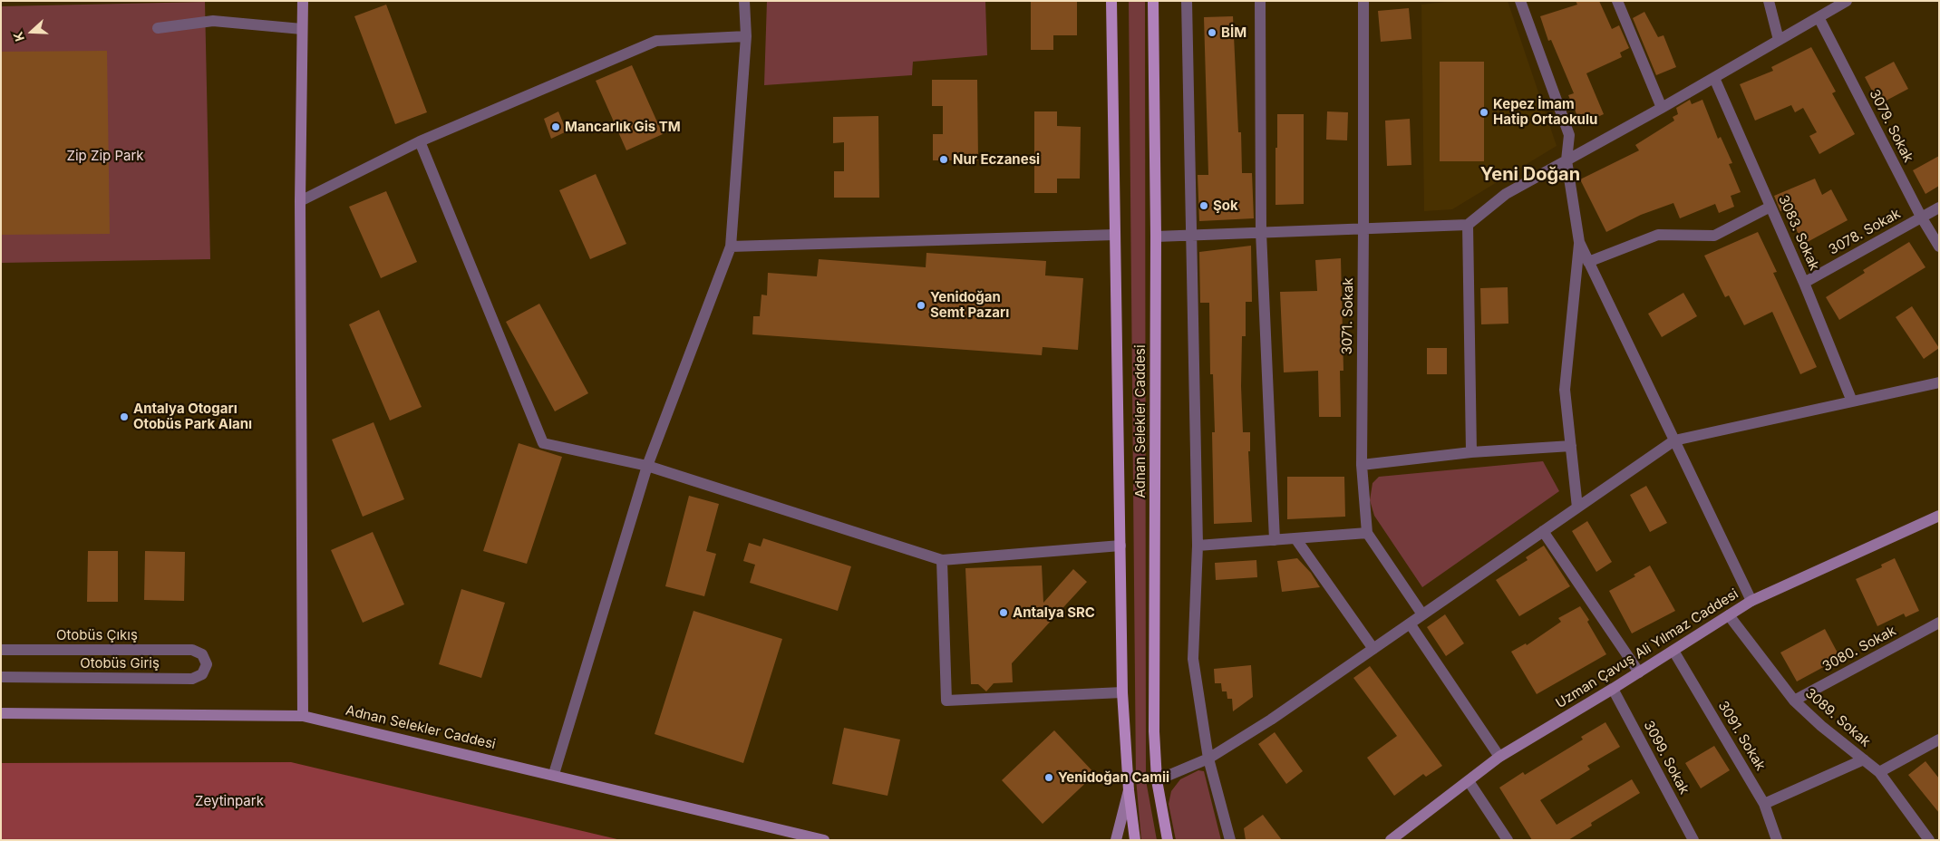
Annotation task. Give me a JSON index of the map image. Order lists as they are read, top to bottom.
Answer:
{
  "streets": {
    "main road": ["Adnan Selekler Caddesi"],
    "street": [
      "3079. Sokak",
      "3078. Sokak",
      "3083. Sokak",
      "3071. Sokak",
      "Otobüs Çıkış",
      "Uzman Çavuş Ali Yılmaz Caddesi",
      "3080. Sokak",
      "Otobüs Giriş",
      "3089. Sokak",
      "3091. Sokak",
      "3099. Sokak"
    ]
  },
  "crossings": [
    ["3079. Sokak", "3078. Sokak"],
    ["3078. Sokak", "3083. Sokak"],
    ["Otobüs Çıkış", "Otobüs Giriş"],
    ["Uzman Çavuş Ali Yılmaz Caddesi", "3089. Sokak"],
    ["Uzman Çavuş Ali Yılmaz Caddesi", "3091. Sokak"],
    ["Uzman Çavuş Ali Yılmaz Caddesi", "3099. Sokak"],
    ["3080. Sokak", "3089. Sokak"]
  ],
  "districts": ["Yeni Doğan"],
  "parks": ["Zip Zip Park", "Zeytinpark"],
  "places": [
    "BİM",
    "Kepez İmam Hatip Ortaokulu",
    "Mancarlık Gis TM",
    "Nur Eczanesi",
    "Şok",
    "Yenidoğan Semt Pazarı",
    "Antalya Otogarı Otobüs Park Alanı",
    "Antalya SRC",
    "Yenidoğan Camii"
  ],
  "north": "left"
}
